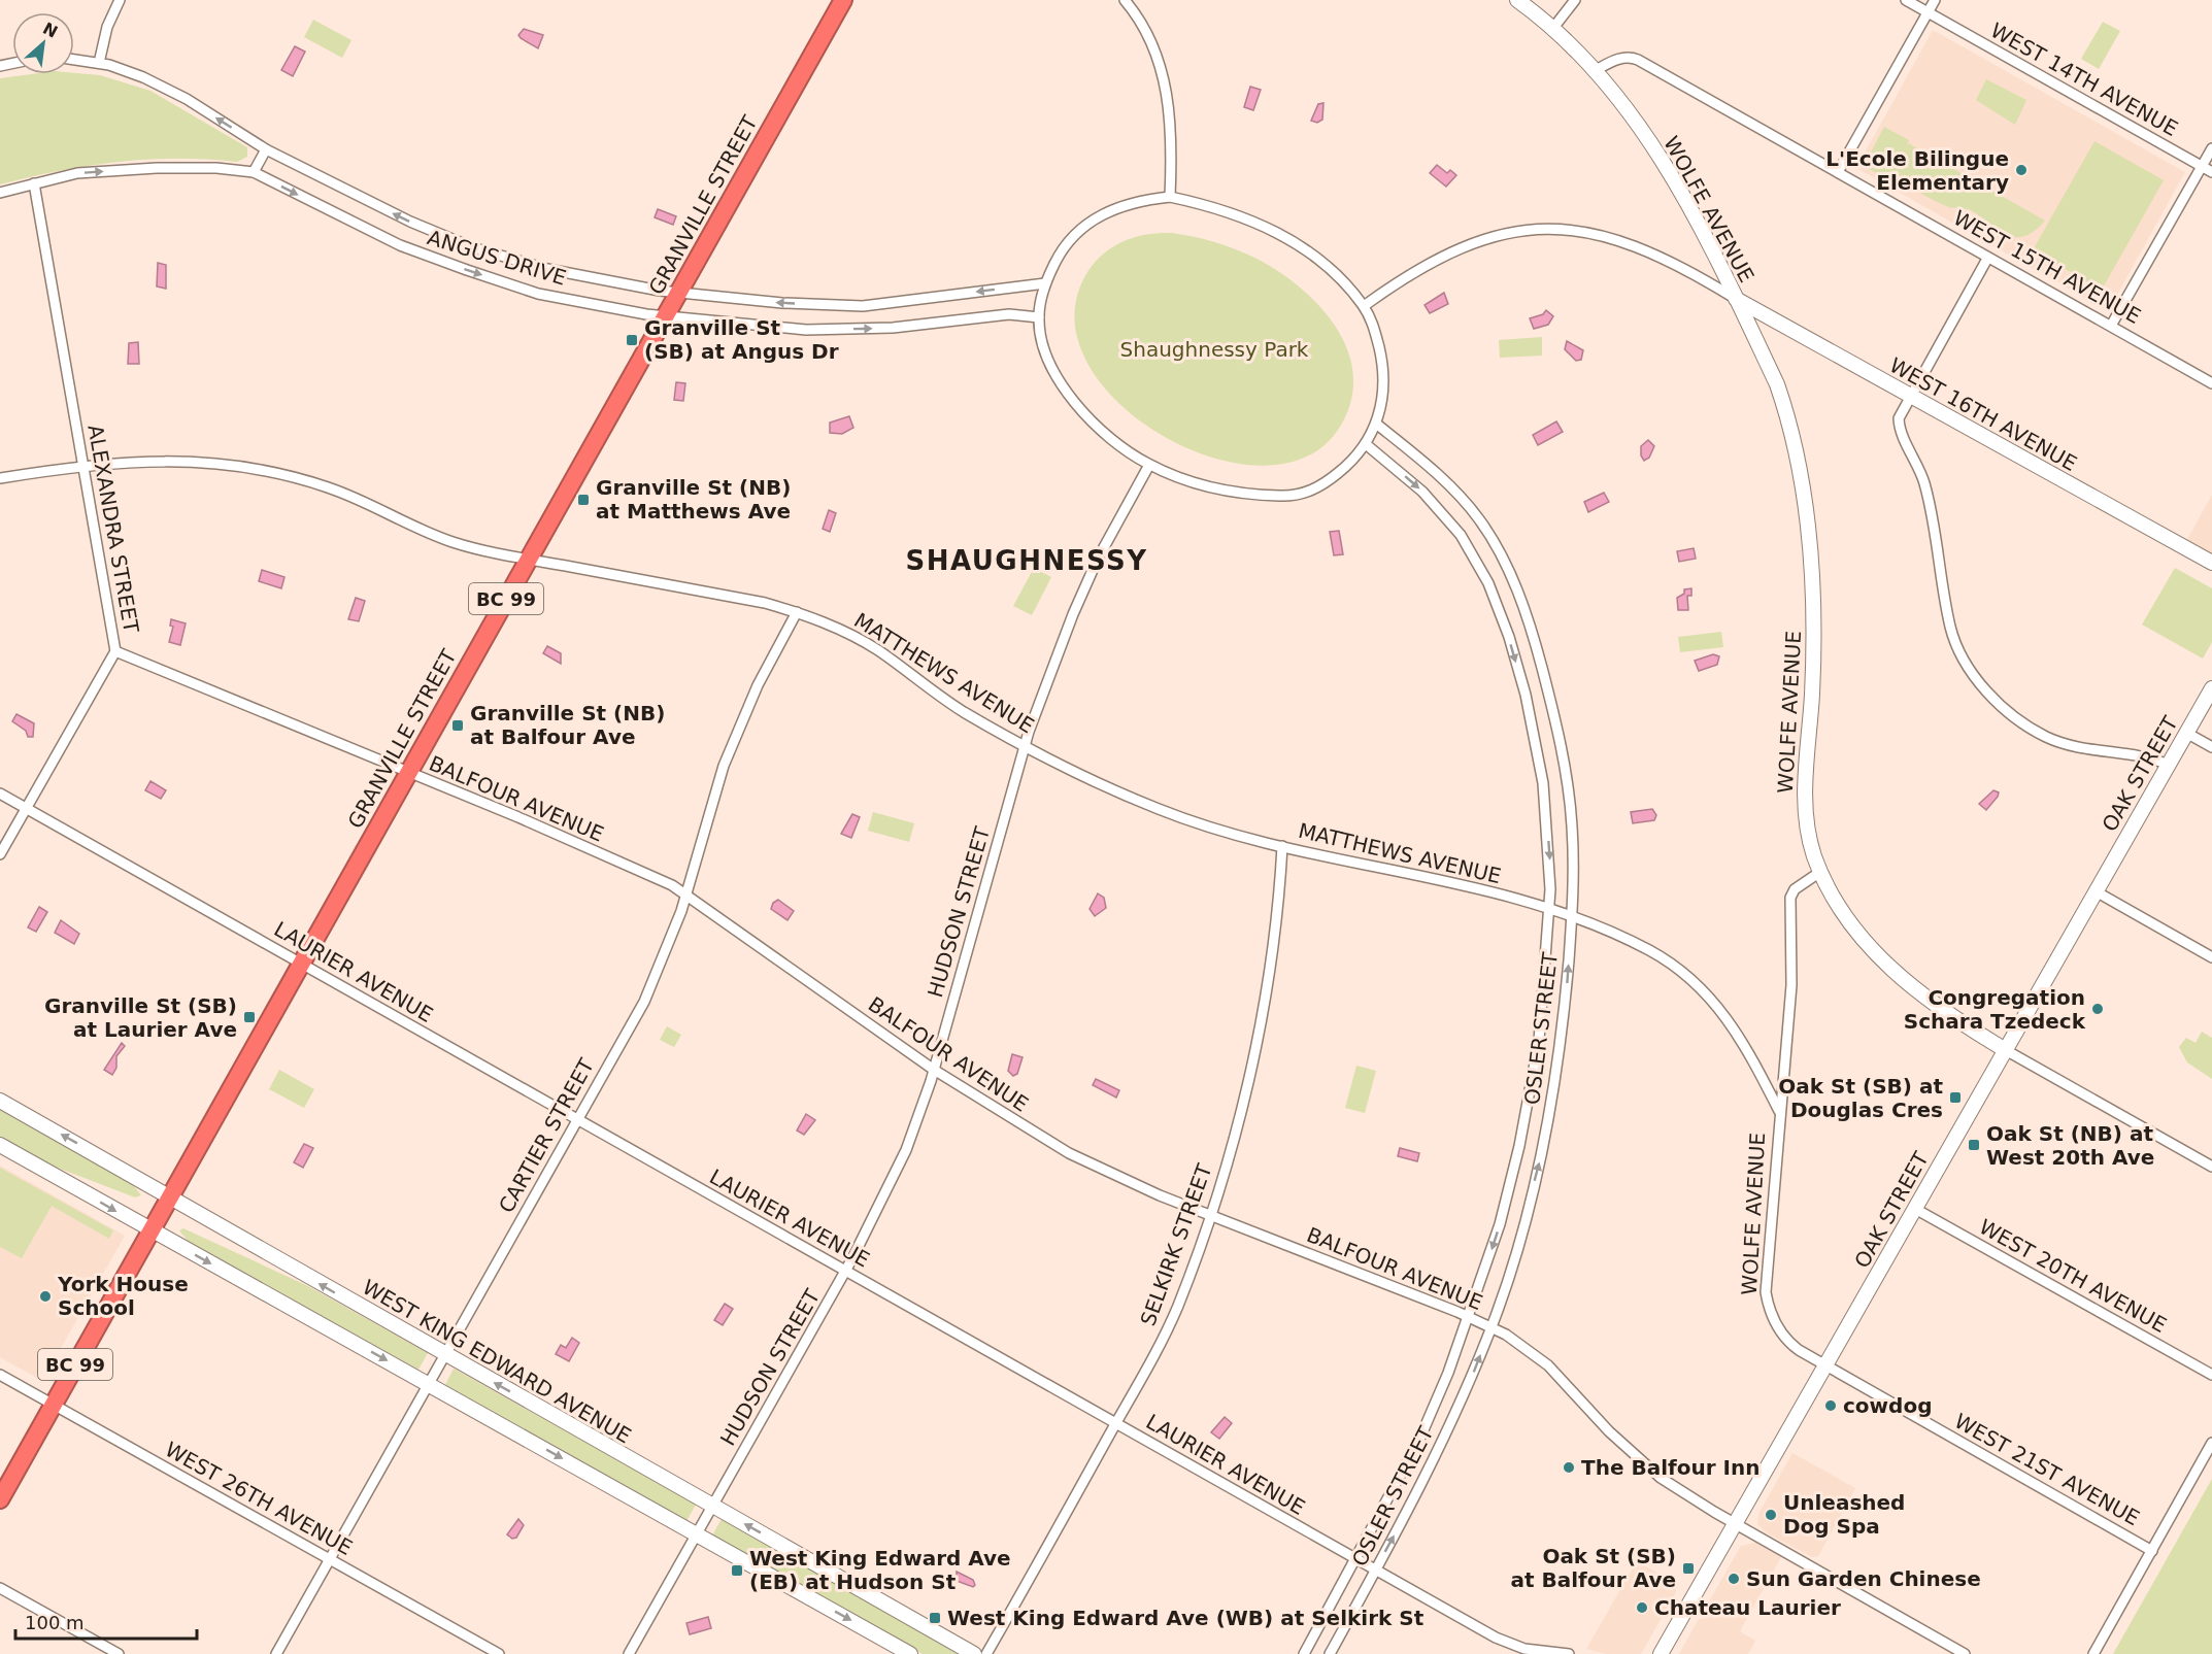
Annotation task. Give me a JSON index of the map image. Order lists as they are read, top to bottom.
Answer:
{
  "streets": {
    "highway": ["GRANVILLE STREET", "BC 99"],
    "main road": [
      "WOLFE AVENUE",
      "WEST 16TH AVENUE",
      "OAK STREET",
      "WEST KING EDWARD AVENUE"
    ],
    "street": [
      "WEST 14TH AVENUE",
      "ANGUS DRIVE",
      "WEST 15TH AVENUE",
      "ALEXANDRA STREET",
      "MATTHEWS AVENUE",
      "BALFOUR AVENUE",
      "HUDSON STREET",
      "LAURIER AVENUE",
      "OSLER STREET",
      "CARTIER STREET",
      "SELKIRK STREET",
      "WEST 20TH AVENUE",
      "WEST 21ST AVENUE",
      "WEST 26TH AVENUE"
    ]
  },
  "crossings": [
    ["GRANVILLE STREET", "ANGUS DRIVE"],
    ["GRANVILLE STREET", "MATTHEWS AVENUE"],
    ["GRANVILLE STREET", "BALFOUR AVENUE"],
    ["GRANVILLE STREET", "LAURIER AVENUE"],
    ["GRANVILLE STREET", "WEST KING EDWARD AVENUE"],
    ["GRANVILLE STREET", "WEST 26TH AVENUE"],
    ["WOLFE AVENUE", "WEST 15TH AVENUE"],
    ["WOLFE AVENUE", "WEST 16TH AVENUE"],
    ["WOLFE AVENUE", "MATTHEWS AVENUE"],
    ["WOLFE AVENUE", "OAK STREET"],
    ["WOLFE AVENUE", "WEST 21ST AVENUE"],
    ["ANGUS DRIVE", "ALEXANDRA STREET"],
    ["ALEXANDRA STREET", "MATTHEWS AVENUE"],
    ["ALEXANDRA STREET", "BALFOUR AVENUE"],
    ["ALEXANDRA STREET", "LAURIER AVENUE"],
    ["MATTHEWS AVENUE", "HUDSON STREET"],
    ["MATTHEWS AVENUE", "OSLER STREET"],
    ["MATTHEWS AVENUE", "CARTIER STREET"],
    ["MATTHEWS AVENUE", "SELKIRK STREET"],
    ["OAK STREET", "BALFOUR AVENUE"],
    ["OAK STREET", "WEST 20TH AVENUE"],
    ["OAK STREET", "WEST 21ST AVENUE"],
    ["BALFOUR AVENUE", "HUDSON STREET"],
    ["BALFOUR AVENUE", "OSLER STREET"],
    ["BALFOUR AVENUE", "CARTIER STREET"],
    ["BALFOUR AVENUE", "SELKIRK STREET"],
    ["HUDSON STREET", "LAURIER AVENUE"],
    ["HUDSON STREET", "WEST KING EDWARD AVENUE"],
    ["LAURIER AVENUE", "OSLER STREET"],
    ["LAURIER AVENUE", "CARTIER STREET"],
    ["LAURIER AVENUE", "SELKIRK STREET"],
    ["CARTIER STREET", "WEST KING EDWARD AVENUE"],
    ["CARTIER STREET", "WEST 26TH AVENUE"]
  ],
  "districts": ["SHAUGHNESSY"],
  "parks": ["Shaughnessy Park"],
  "places": {
    "other": [
      "L'Ecole Bilingue Elementary",
      "Congregation Schara Tzedeck",
      "York House School",
      "cowdog",
      "The Balfour Inn",
      "Unleashed Dog Spa",
      "Sun Garden Chinese",
      "Chateau Laurier"
    ],
    "transit": [
      "Granville St (SB) at Angus Dr",
      "Granville St (NB) at Matthews Ave",
      "Granville St (NB) at Balfour Ave",
      "Granville St (SB) at Laurier Ave",
      "Oak St (SB) at Douglas Cres",
      "Oak St (NB) at West 20th Ave",
      "Oak St (SB) at Balfour Ave",
      "West King Edward Ave (EB) at Hudson St",
      "West King Edward Ave (WB) at Selkirk St"
    ]
  },
  "scale_bar": "100 m",
  "north": "top right"
}
